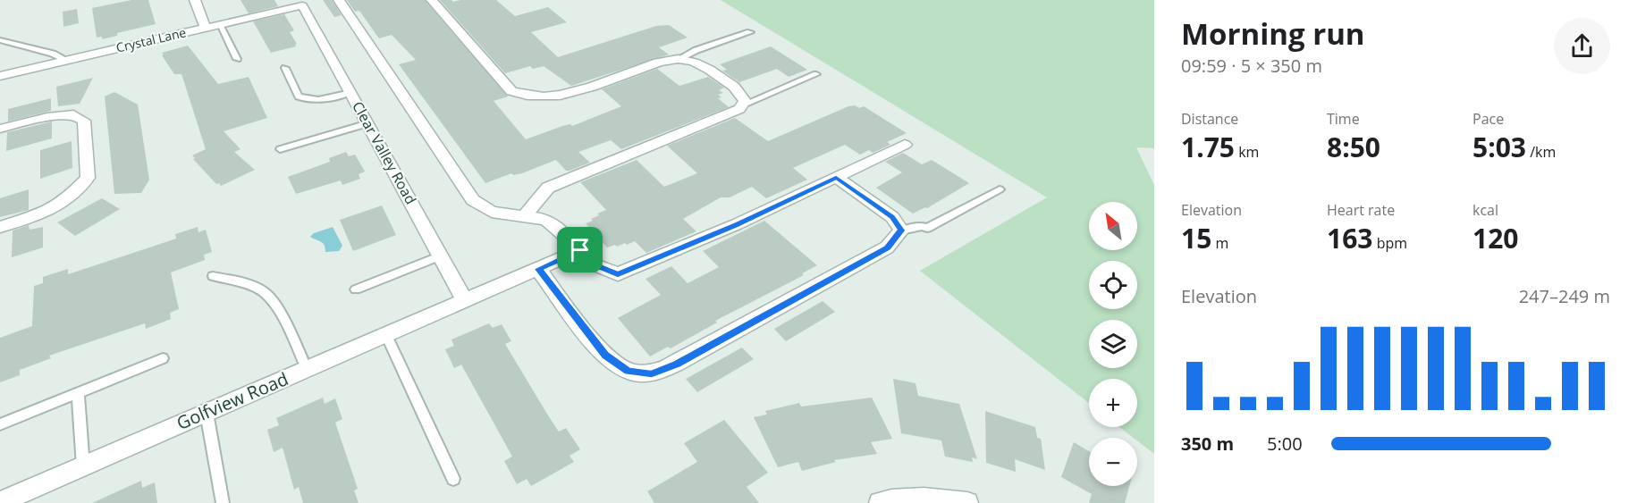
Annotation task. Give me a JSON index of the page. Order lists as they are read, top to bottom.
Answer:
{
  "streets": {
    "street": ["Crystal Lane", "Clear Valley Road", "Golfview Road"]
  },
  "crossings": [
    ["Crystal Lane", "Clear Valley Road"],
    ["Clear Valley Road", "Golfview Road"]
  ],
  "north": "top left",
  "page": {
    "heading": ["Morning run", "09:59 · 5 × 350 m"],
    "stats": [
      ["Distance", "1.75 km"],
      ["Time", "8:50"],
      ["Pace", "5:03 /km"],
      ["Elevation", "15 m"],
      ["Heart rate", "163 bpm"],
      ["kcal", "120"]
    ],
    "map_buttons": ["+", "−"],
    "chart": ["Elevation", "247–249 m"],
    "list": [
      {
        "name": "350 m",
        "note": "5:00"
      }
    ]
  }
}
